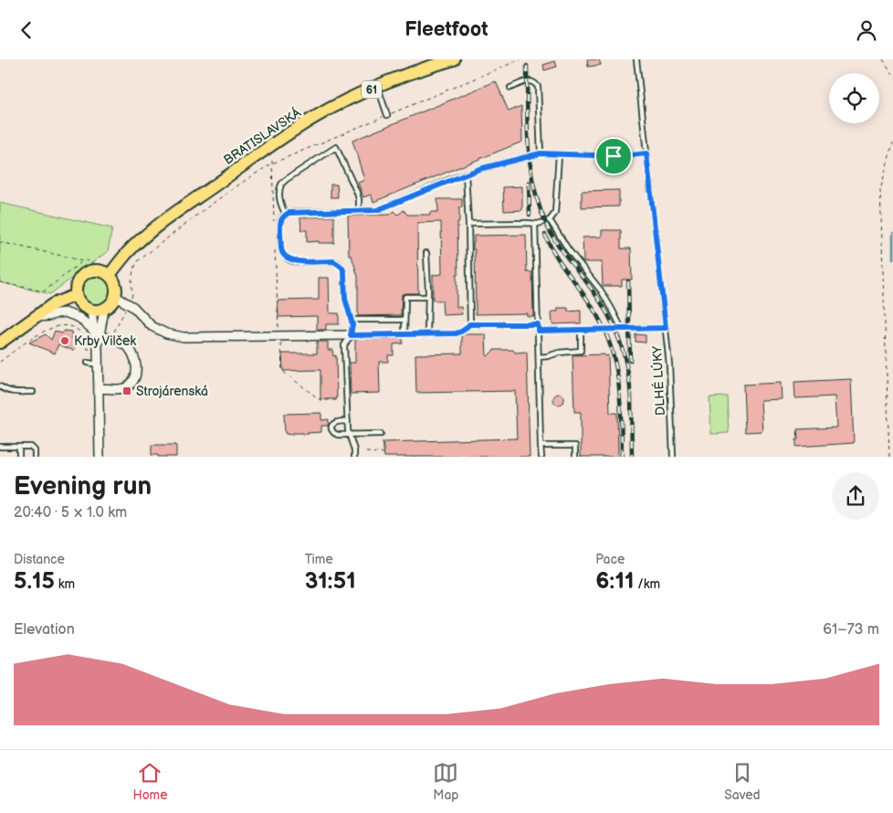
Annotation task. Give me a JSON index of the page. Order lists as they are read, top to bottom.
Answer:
{
  "streets": {
    "main road": ["61", "BRATISLAVSKÁ"],
    "lane": ["DLHÉ LÚKY"]
  },
  "places": {
    "other": ["Krby Vilček"],
    "transit": ["Strojárenská"]
  },
  "page": {
    "header": "Fleetfoot",
    "heading": ["Evening run", "20:40 · 5 × 1.0 km"],
    "stats": [
      ["Distance", "5.15 km"],
      ["Time", "31:51"],
      ["Pace", "6:11 /km"]
    ],
    "chart": ["Elevation", "61–73 m"],
    "tabs": ["Home", "Map", "Saved"]
  }
}
